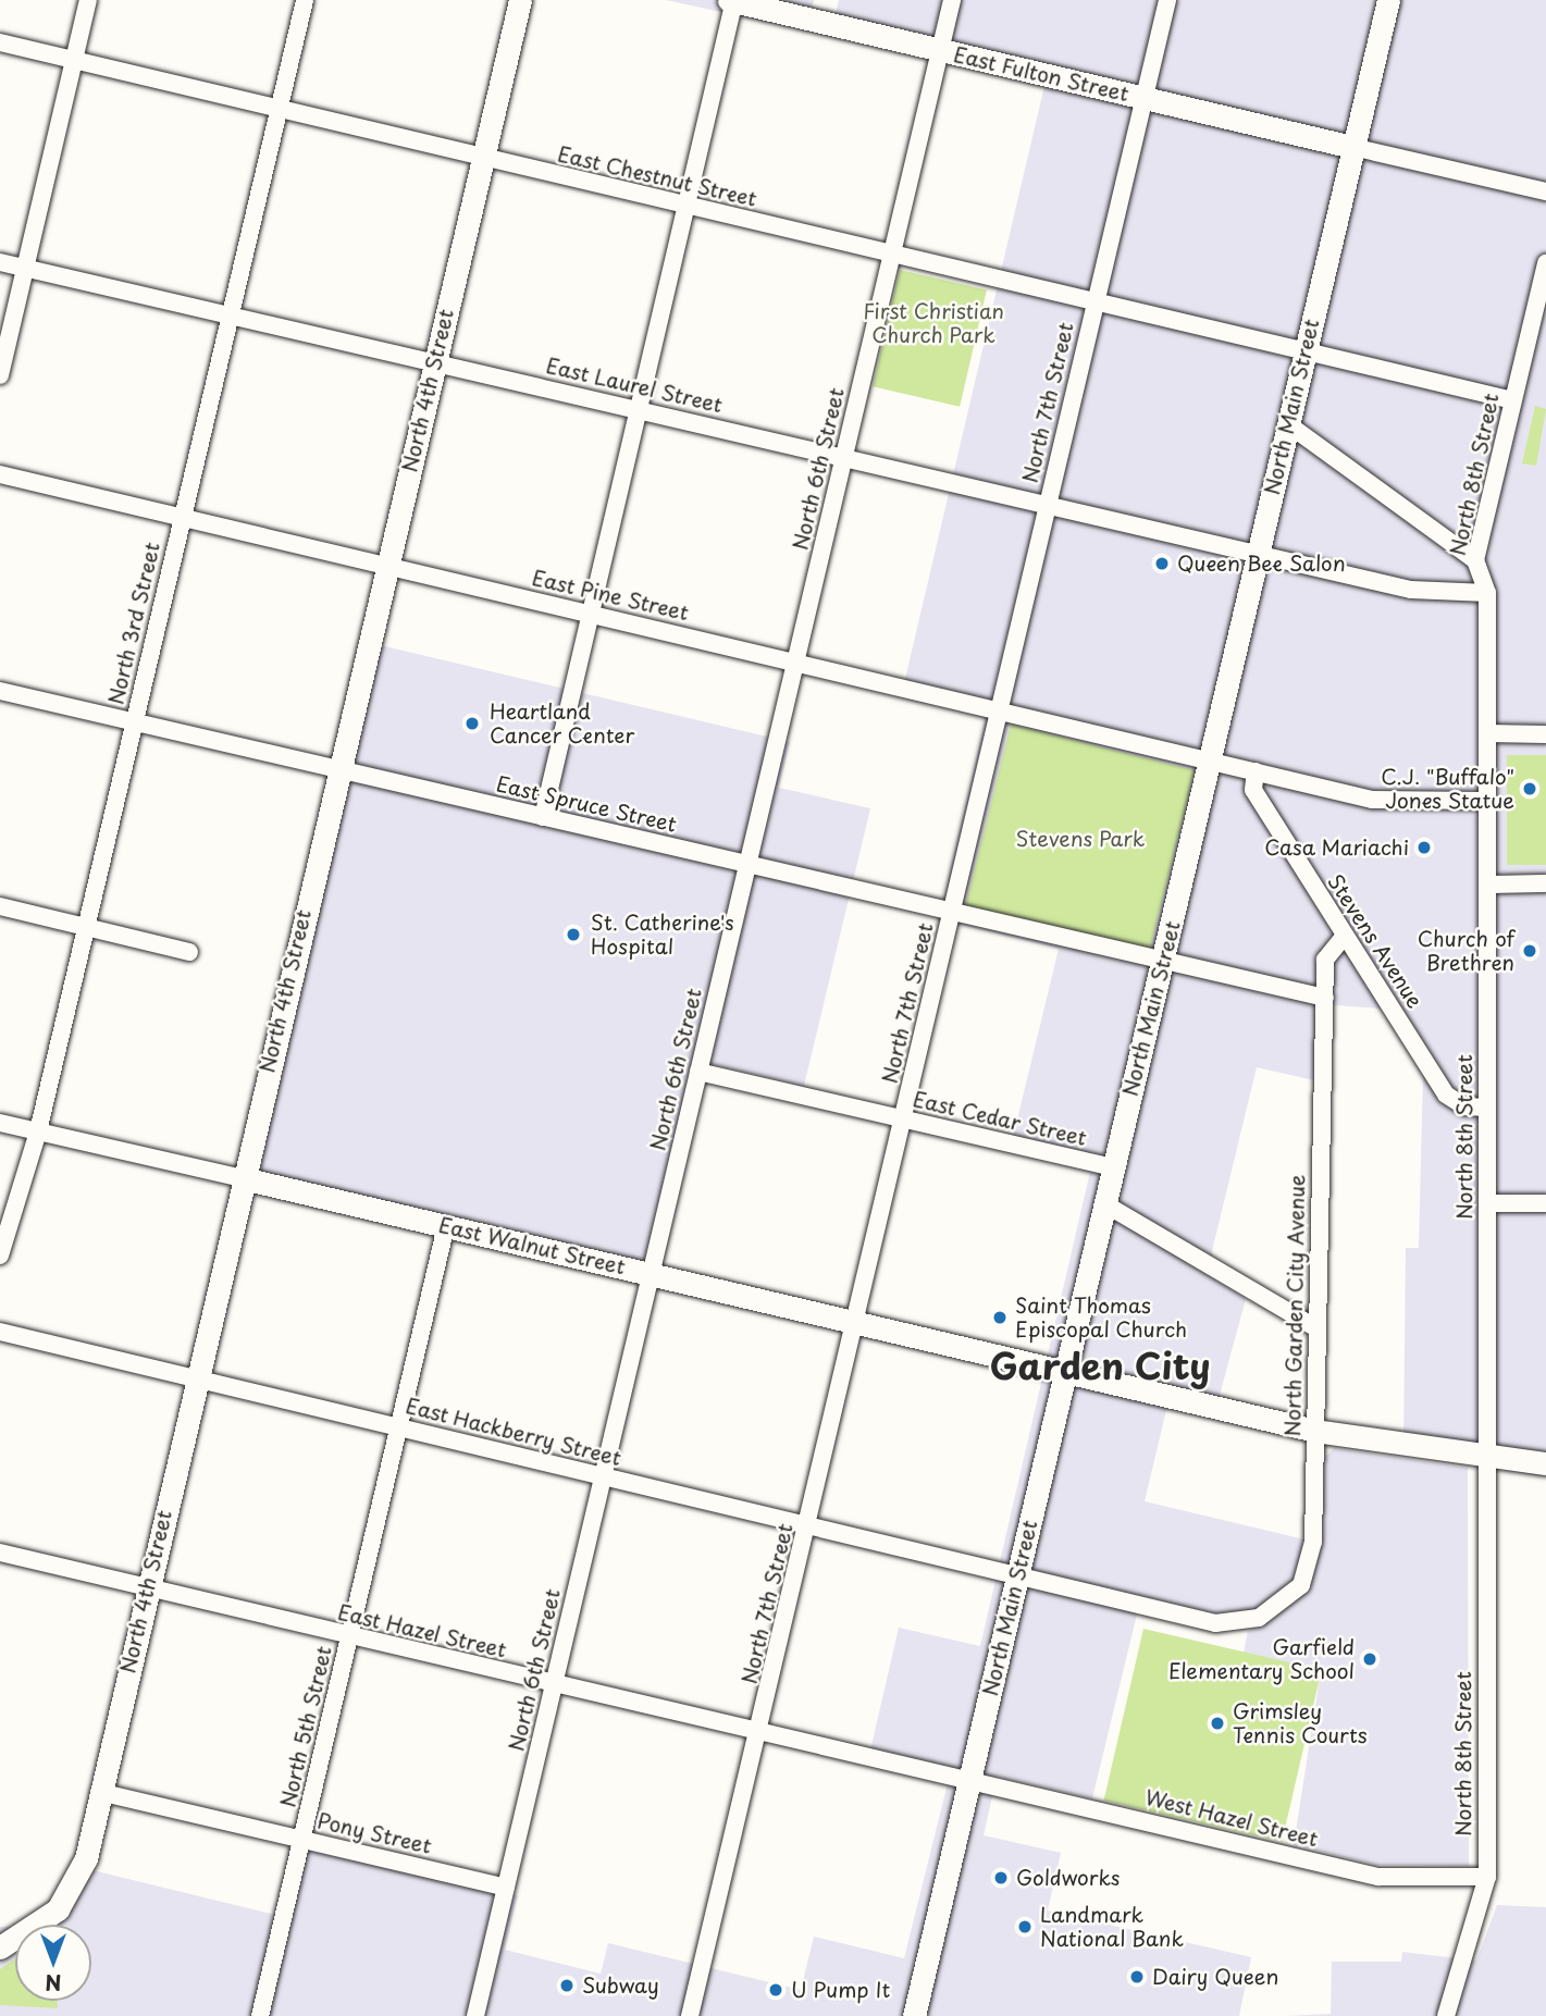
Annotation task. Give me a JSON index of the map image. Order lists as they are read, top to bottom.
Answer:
{
  "streets": {
    "main road": [
      "East Fulton Street",
      "North 4th Street",
      "North Main Street",
      "East Walnut Street"
    ],
    "street": [
      "East Chestnut Street",
      "East Laurel Street",
      "North 7th Street",
      "North 6th Street",
      "North 8th Street",
      "East Pine Street",
      "North 3rd Street",
      "East Spruce Street",
      "Stevens Avenue",
      "East Cedar Street",
      "North Garden City Avenue",
      "East Hackberry Street",
      "East Hazel Street",
      "North 5th Street",
      "West Hazel Street",
      "Pony Street"
    ]
  },
  "crossings": [
    ["East Fulton Street", "North 7th Street"],
    ["East Fulton Street", "North Main Street"],
    ["East Fulton Street", "North 6th Street"],
    ["East Chestnut Street", "North 4th Street"],
    ["East Chestnut Street", "North 7th Street"],
    ["East Chestnut Street", "North Main Street"],
    ["East Chestnut Street", "North 6th Street"],
    ["East Chestnut Street", "North 8th Street"],
    ["East Chestnut Street", "North 3rd Street"],
    ["East Laurel Street", "North 4th Street"],
    ["East Laurel Street", "North 7th Street"],
    ["East Laurel Street", "North Main Street"],
    ["East Laurel Street", "North 6th Street"],
    ["East Laurel Street", "North 8th Street"],
    ["East Laurel Street", "North 3rd Street"],
    ["North 4th Street", "East Pine Street"],
    ["North 4th Street", "East Spruce Street"],
    ["North 4th Street", "East Walnut Street"],
    ["North 4th Street", "East Hackberry Street"],
    ["North 4th Street", "East Hazel Street"],
    ["North 4th Street", "Pony Street"],
    ["North 7th Street", "East Pine Street"],
    ["North 7th Street", "East Spruce Street"],
    ["North 7th Street", "East Cedar Street"],
    ["North 7th Street", "East Walnut Street"],
    ["North 7th Street", "East Hackberry Street"],
    ["North 7th Street", "East Hazel Street"],
    ["North Main Street", "East Pine Street"],
    ["North Main Street", "East Spruce Street"],
    ["North Main Street", "East Cedar Street"],
    ["North Main Street", "East Walnut Street"],
    ["North Main Street", "East Hackberry Street"],
    ["North Main Street", "East Hazel Street"],
    ["North Main Street", "West Hazel Street"],
    ["North 6th Street", "East Pine Street"],
    ["North 6th Street", "East Spruce Street"],
    ["North 6th Street", "East Cedar Street"],
    ["North 6th Street", "East Walnut Street"],
    ["North 6th Street", "East Hackberry Street"],
    ["North 6th Street", "East Hazel Street"],
    ["North 6th Street", "Pony Street"],
    ["North 8th Street", "East Pine Street"],
    ["North 8th Street", "Stevens Avenue"],
    ["North 8th Street", "East Walnut Street"],
    ["North 8th Street", "West Hazel Street"],
    ["East Pine Street", "North 3rd Street"],
    ["East Pine Street", "Stevens Avenue"],
    ["North 3rd Street", "East Spruce Street"],
    ["North 3rd Street", "East Walnut Street"],
    ["East Spruce Street", "North Garden City Avenue"],
    ["Stevens Avenue", "North Garden City Avenue"],
    ["East Walnut Street", "North Garden City Avenue"],
    ["East Walnut Street", "North 5th Street"],
    ["North Garden City Avenue", "East Hackberry Street"],
    ["East Hackberry Street", "North 5th Street"],
    ["East Hazel Street", "North 5th Street"],
    ["East Hazel Street", "West Hazel Street"],
    ["North 5th Street", "Pony Street"]
  ],
  "districts": ["Garden City"],
  "parks": ["First Christian Church Park", "Stevens Park"],
  "places": [
    "Queen Bee Salon",
    "Heartland Cancer Center",
    "C.J. \"Buffalo\" Jones Statue",
    "Casa Mariachi",
    "St. Catherine's Hospital",
    "Church of Brethren",
    "Saint Thomas Episcopal Church",
    "Garfield Elementary School",
    "Grimsley Tennis Courts",
    "Goldworks",
    "Landmark National Bank",
    "Dairy Queen",
    "Subway",
    "U Pump It"
  ],
  "north": "bottom"
}
